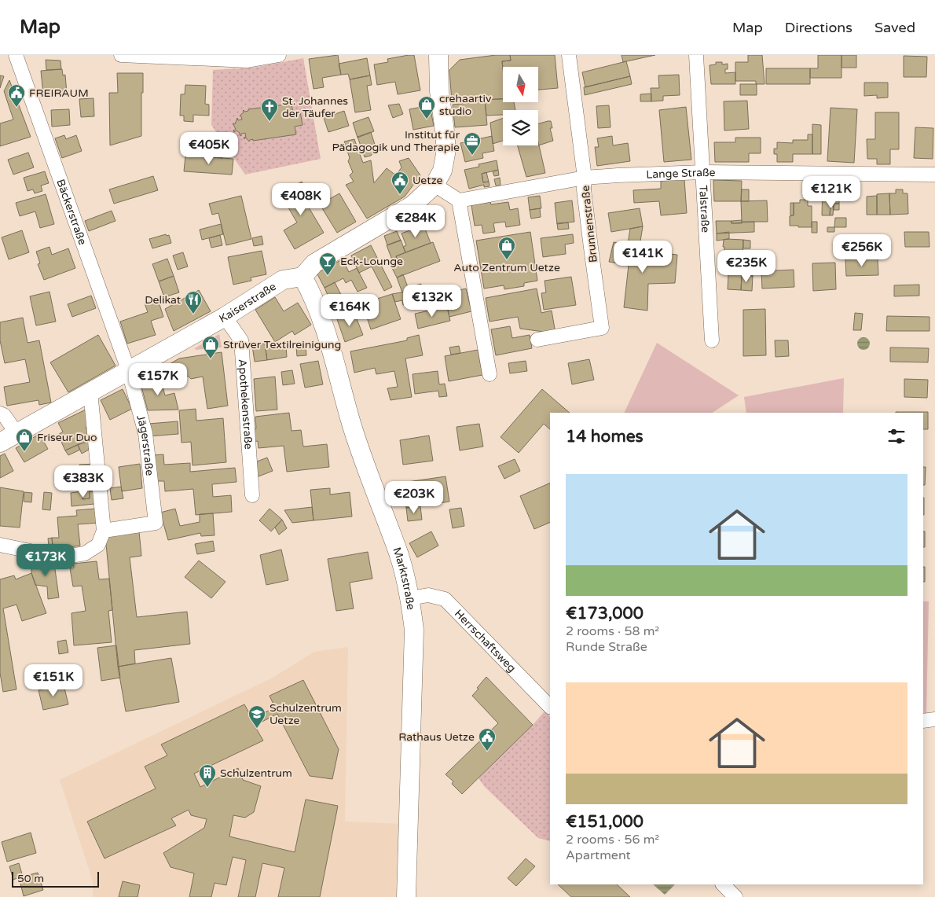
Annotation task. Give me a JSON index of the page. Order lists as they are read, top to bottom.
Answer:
{
  "streets": {
    "street": [
      "Lange Straße",
      "Talstraße",
      "Bäckerstraße",
      "Brunnenstraße",
      "Kaiserstraße",
      "Apothekenstraße",
      "Jägerstraße",
      "Marktstraße",
      "Herrschaftsweg"
    ]
  },
  "crossings": [
    ["Lange Straße", "Talstraße"],
    ["Lange Straße", "Brunnenstraße"],
    ["Bäckerstraße", "Kaiserstraße"],
    ["Bäckerstraße", "Jägerstraße"],
    ["Kaiserstraße", "Apothekenstraße"],
    ["Kaiserstraße", "Jägerstraße"],
    ["Kaiserstraße", "Marktstraße"],
    ["Marktstraße", "Herrschaftsweg"]
  ],
  "places": {
    "public building": ["FREIRAUM", "Uetze", "Rathaus Uetze"],
    "shop": [
      "crehaartiv studio",
      "Auto Zentrum Uetze",
      "Strüver Textilreinigung",
      "Friseur Duo"
    ],
    "church": ["St. Johannes der Täufer"],
    "office": ["Institut für Pädagogik und Therapie"],
    "bar": ["Eck-Lounge"],
    "restaurant": ["Delikat"],
    "school or university": ["Schulzentrum Uetze"],
    "building": ["Schulzentrum"]
  },
  "scale_bar": "50 m",
  "north": "bottom",
  "page": {
    "header": "Map",
    "nav": ["Map", "Directions", "Saved"],
    "price": [
      "€405K",
      "€121K",
      "€408K",
      "€284K",
      "€256K",
      "€141K",
      "€235K",
      "€132K",
      "€164K",
      "€157K",
      "€383K",
      "€203K",
      "€173K",
      "€151K"
    ],
    "heading": "14 homes",
    "list": [
      {
        "name": "€173,000",
        "note": "2 rooms · 58 m² · Runde Straße"
      },
      {
        "name": "€151,000",
        "note": "2 rooms · 56 m² · Apartment"
      }
    ],
    "scale": "50 m"
  }
}
